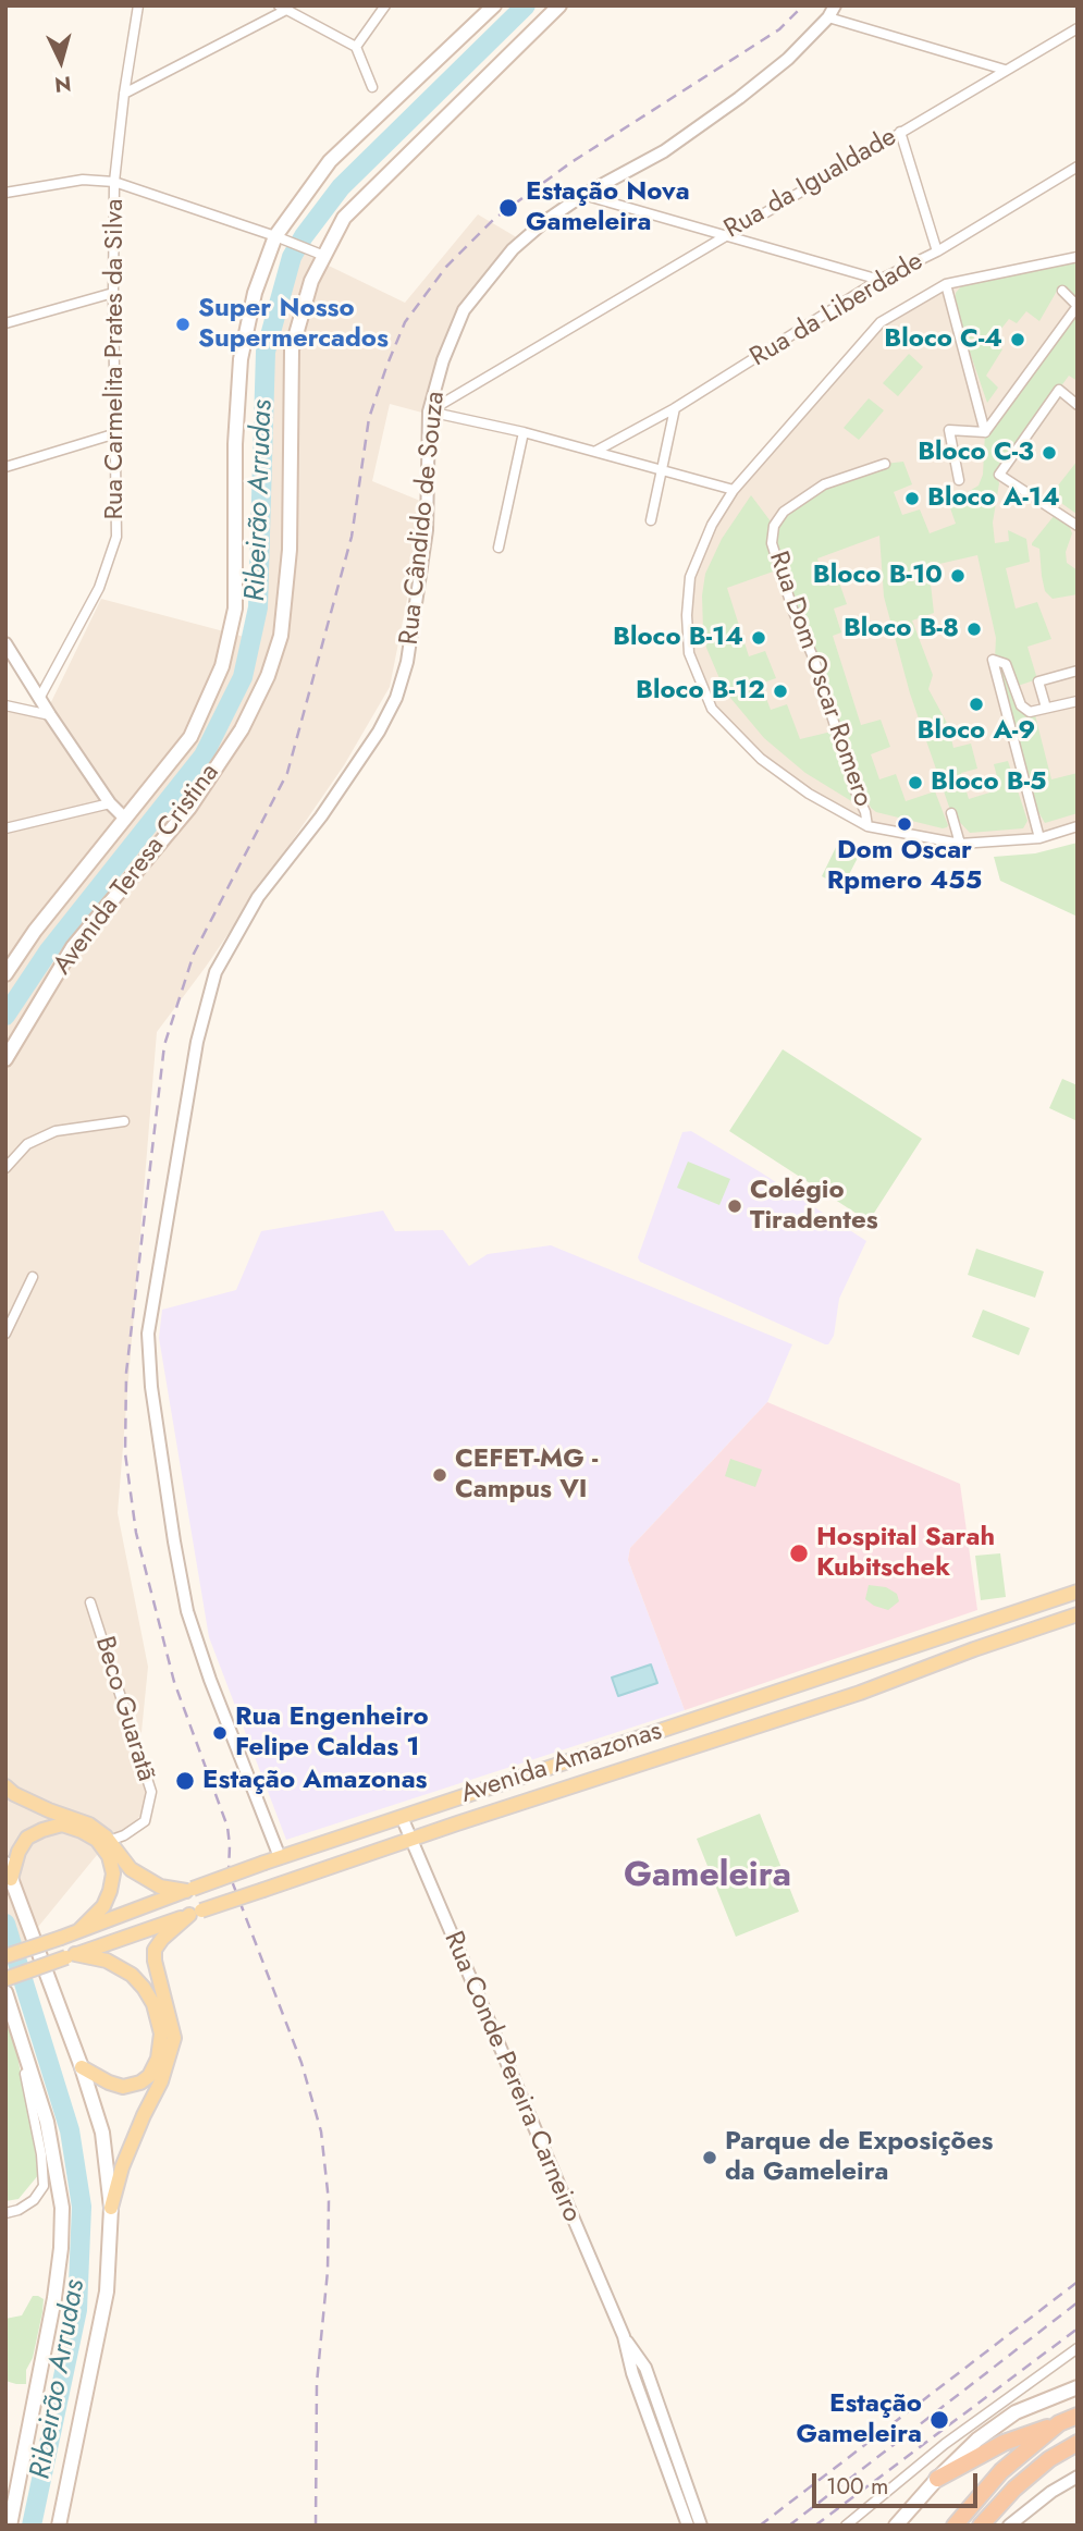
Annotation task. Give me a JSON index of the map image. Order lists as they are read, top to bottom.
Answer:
{
  "streets": {
    "main road": ["Avenida Teresa Cristina", "Avenida Amazonas"],
    "street": [
      "Rua da Igualdade",
      "Rua da Liberdade",
      "Rua Carmelita Prates da Silva",
      "Rua Cândido de Souza",
      "Rua Dom Oscar Romero",
      "Beco Guaratã",
      "Rua Conde Pereira Carneiro"
    ]
  },
  "crossings": [
    ["Rua da Igualdade", "Rua Cândido de Souza"],
    ["Rua Cândido de Souza", "Avenida Amazonas"],
    ["Avenida Amazonas", "Rua Conde Pereira Carneiro"]
  ],
  "districts": ["Gameleira"],
  "water": ["Ribeirão Arrudas"],
  "places": [
    "Estação Nova Gameleira",
    "Super Nosso Supermercados",
    "Bloco C-4",
    "Bloco C-3",
    "Bloco A-14",
    "Bloco B-10",
    "Bloco B-8",
    "Bloco B-14",
    "Bloco B-12",
    "Bloco A-9",
    "Bloco B-5",
    "Dom Oscar Rpmero 455",
    "Colégio Tiradentes",
    "CEFET-MG - Campus VI",
    "Hospital Sarah Kubitschek",
    "Rua Engenheiro Felipe Caldas 1",
    "Estação Amazonas",
    "Parque de Exposições da Gameleira",
    "Estação Gameleira"
  ],
  "scale_bar": "100 m",
  "north": "bottom"
}
